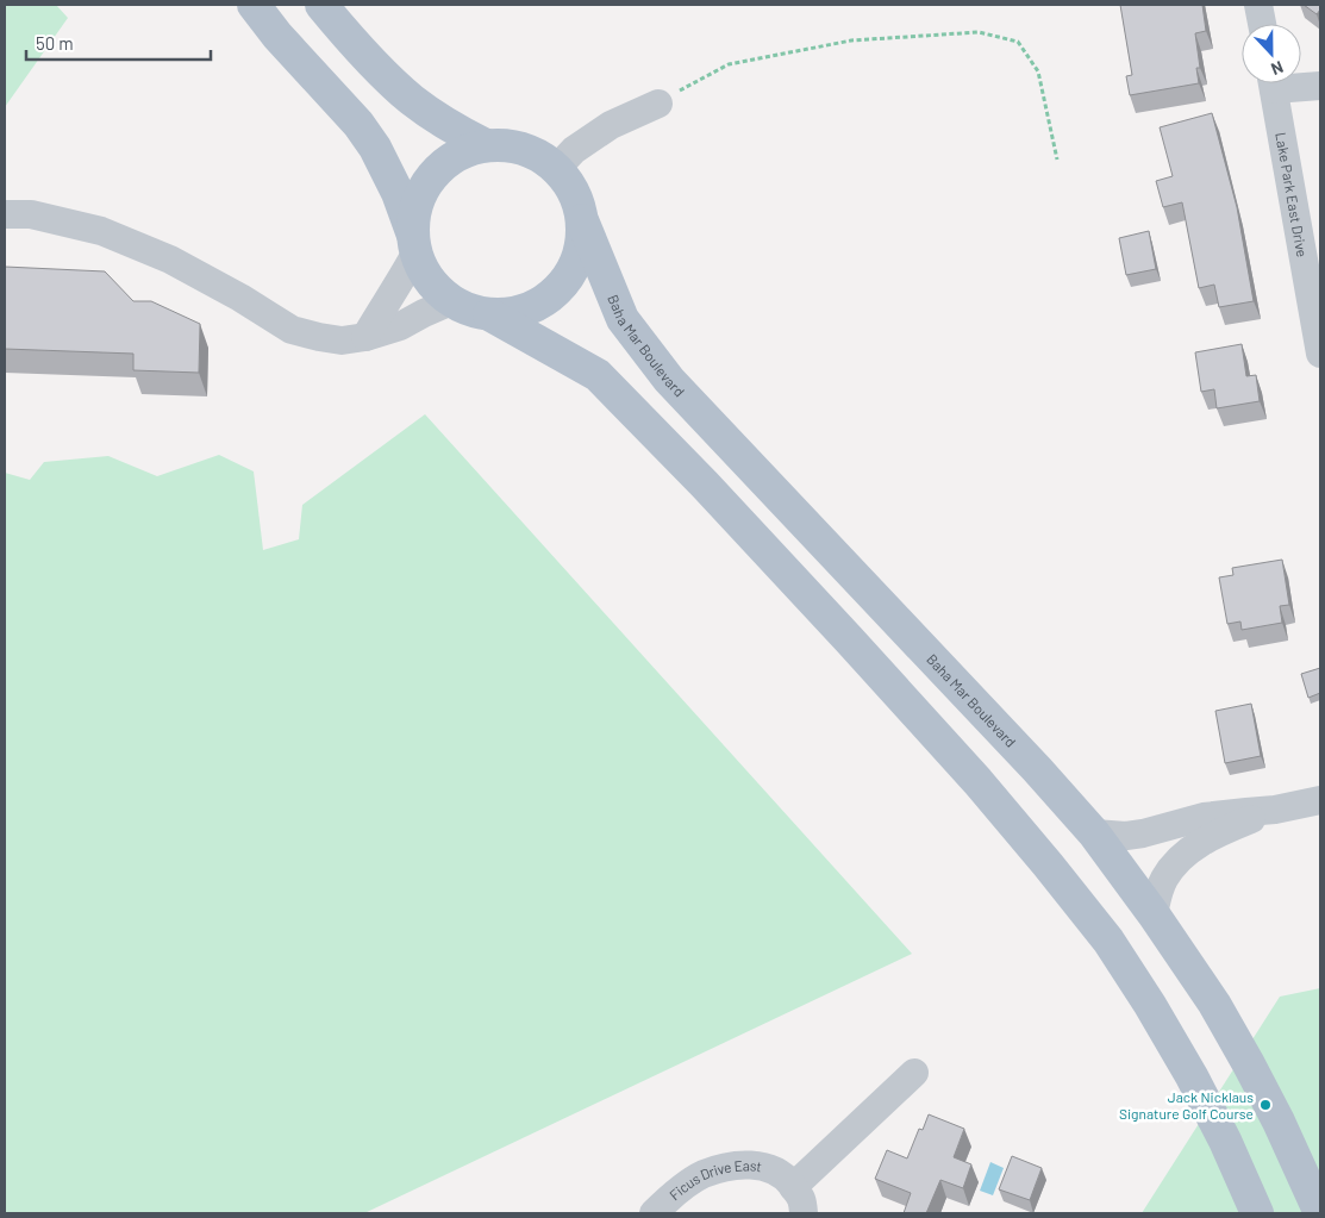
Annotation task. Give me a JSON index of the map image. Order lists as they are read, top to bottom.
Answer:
{
  "streets": {
    "main road": ["Baha Mar Boulevard"],
    "street": ["Lake Park East Drive", "Ficus Drive East"]
  },
  "places": ["Jack Nicklaus Signature Golf Course"],
  "scale_bar": "50 m",
  "north": "bottom"
}
